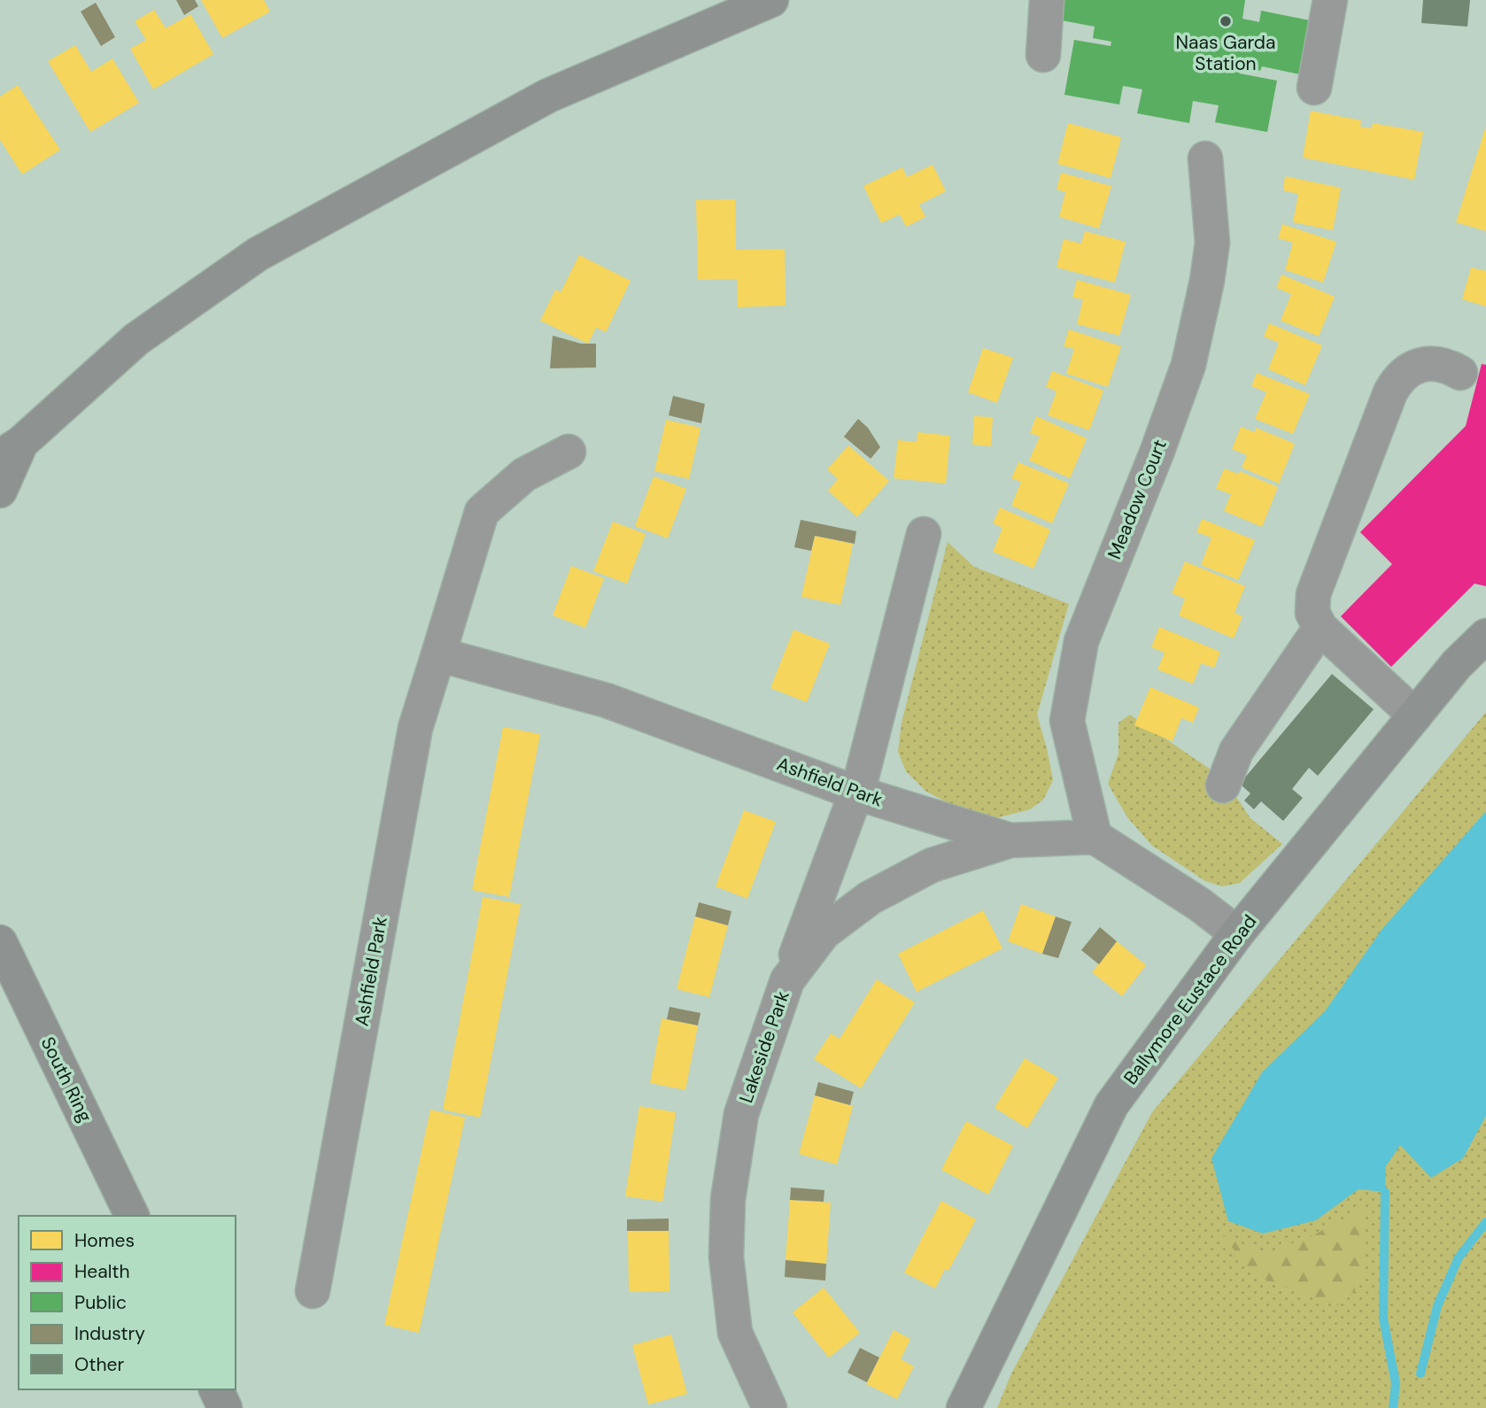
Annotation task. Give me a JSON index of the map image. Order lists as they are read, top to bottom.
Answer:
{
  "streets": {
    "main road": ["Ballymore Eustace Road", "South Ring"],
    "street": ["Meadow Court", "Ashfield Park", "Lakeside Park"]
  },
  "crossings": [
    ["Meadow Court", "Lakeside Park"],
    ["Ashfield Park", "Lakeside Park"]
  ],
  "places": ["Naas Garda Station"],
  "legend": [
    "Homes",
    "Health",
    "Public",
    "Industry",
    "Other"
  ]
}
